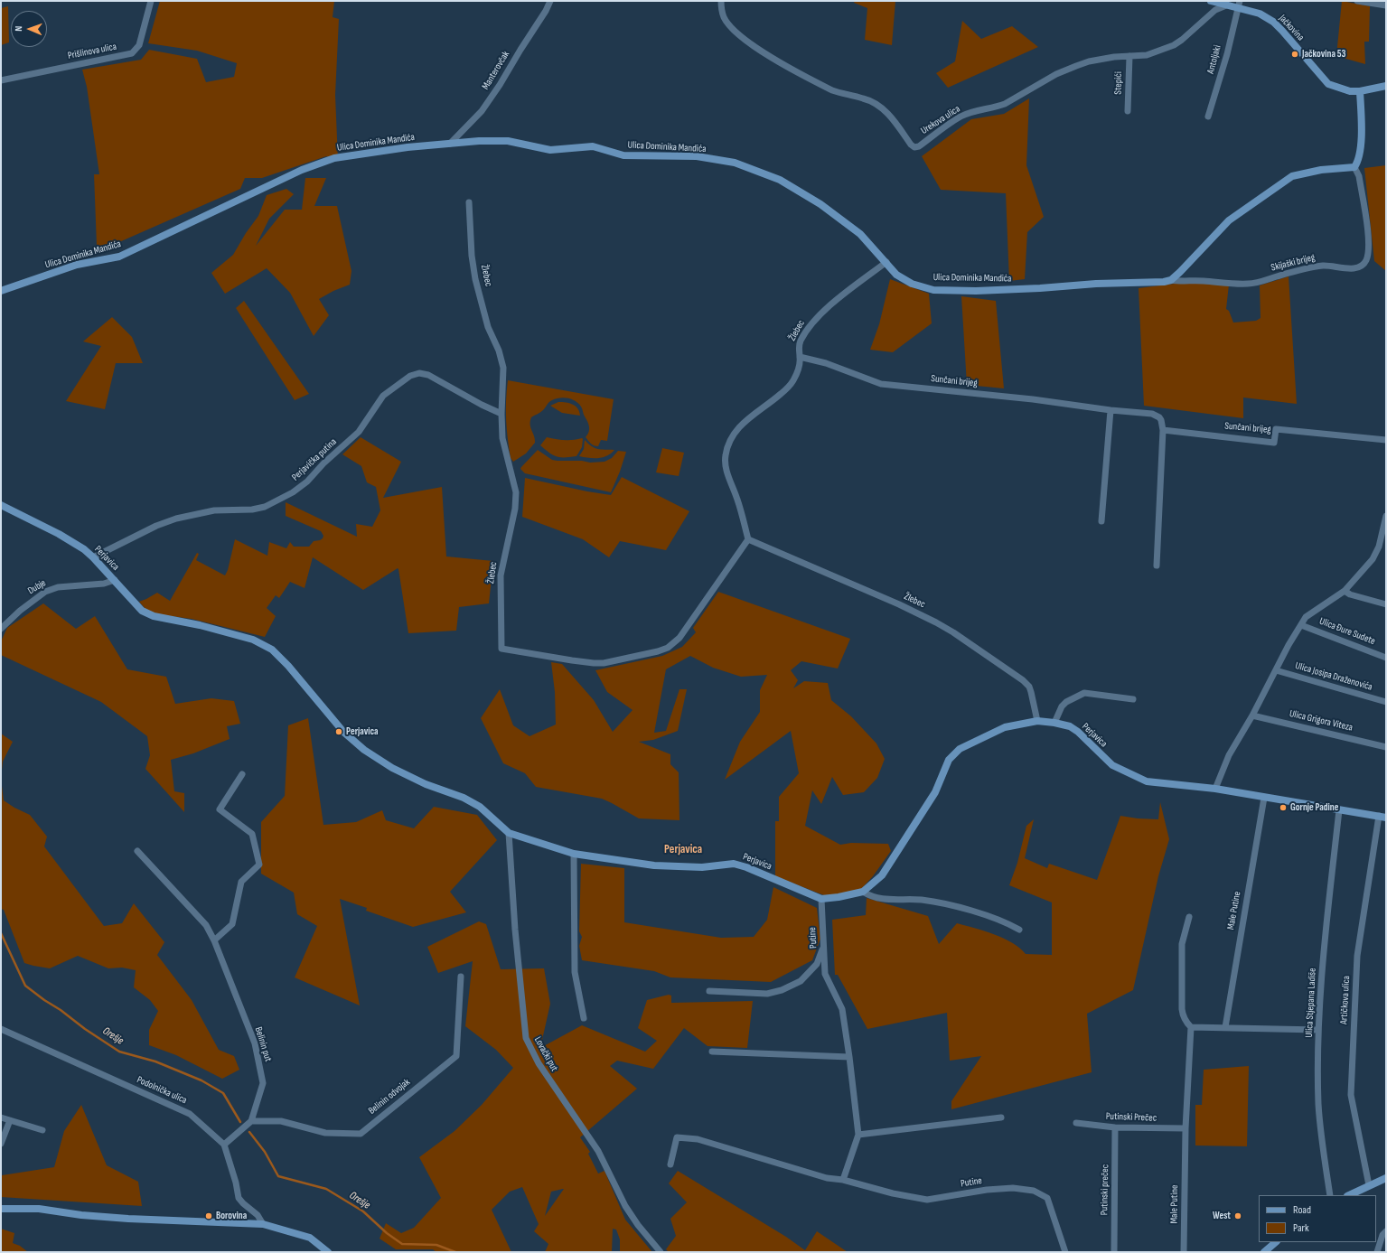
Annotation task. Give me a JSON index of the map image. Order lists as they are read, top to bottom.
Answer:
{
  "streets": {
    "street": [
      "Jačkovina",
      "Prišlinova ulica",
      "Antoljaki",
      "Manterovčak",
      "Stepići",
      "Urekova ulica",
      "Ulica Dominika Mandića",
      "Skijaški brijeg",
      "Žlebec",
      "Sunčani brijeg",
      "Perjavička putina",
      "Perjavica",
      "Dubje",
      "Ulica Đure Sudete",
      "Ulica Josipa Draženovića",
      "Ulica Grigora Viteza",
      "Male Putine",
      "Putine",
      "Artičkova ulica",
      "Ulica Stjepana Ladiše",
      "Belinin put",
      "Lovački put",
      "Podolnička ulica",
      "Belinin odvojak",
      "Putinski Prečec",
      "Putinski prečec"
    ]
  },
  "crossings": [
    ["Jačkovina", "Antoljaki"],
    ["Jačkovina", "Urekova ulica"],
    ["Manterovčak", "Ulica Dominika Mandića"],
    ["Stepići", "Urekova ulica"],
    ["Ulica Dominika Mandića", "Skijaški brijeg"],
    ["Ulica Dominika Mandića", "Žlebec"],
    ["Žlebec", "Sunčani brijeg"],
    ["Žlebec", "Perjavička putina"],
    ["Žlebec", "Perjavica"],
    ["Perjavička putina", "Perjavica"],
    ["Perjavica", "Dubje"],
    ["Perjavica", "Male Putine"],
    ["Perjavica", "Putine"],
    ["Perjavica", "Artičkova ulica"],
    ["Perjavica", "Ulica Stjepana Ladiše"],
    ["Perjavica", "Lovački put"],
    ["Male Putine", "Putinski Prečec"],
    ["Belinin put", "Belinin odvojak"],
    ["Putinski Prečec", "Putinski prečec"]
  ],
  "districts": ["Perjavica"],
  "water": ["Orešje"],
  "places": [
    "Jačkovina 53",
    "Perjavica",
    "Gornje Padine",
    "Borovina",
    "West"
  ],
  "legend": ["Road", "Park"],
  "north": "left"
}
